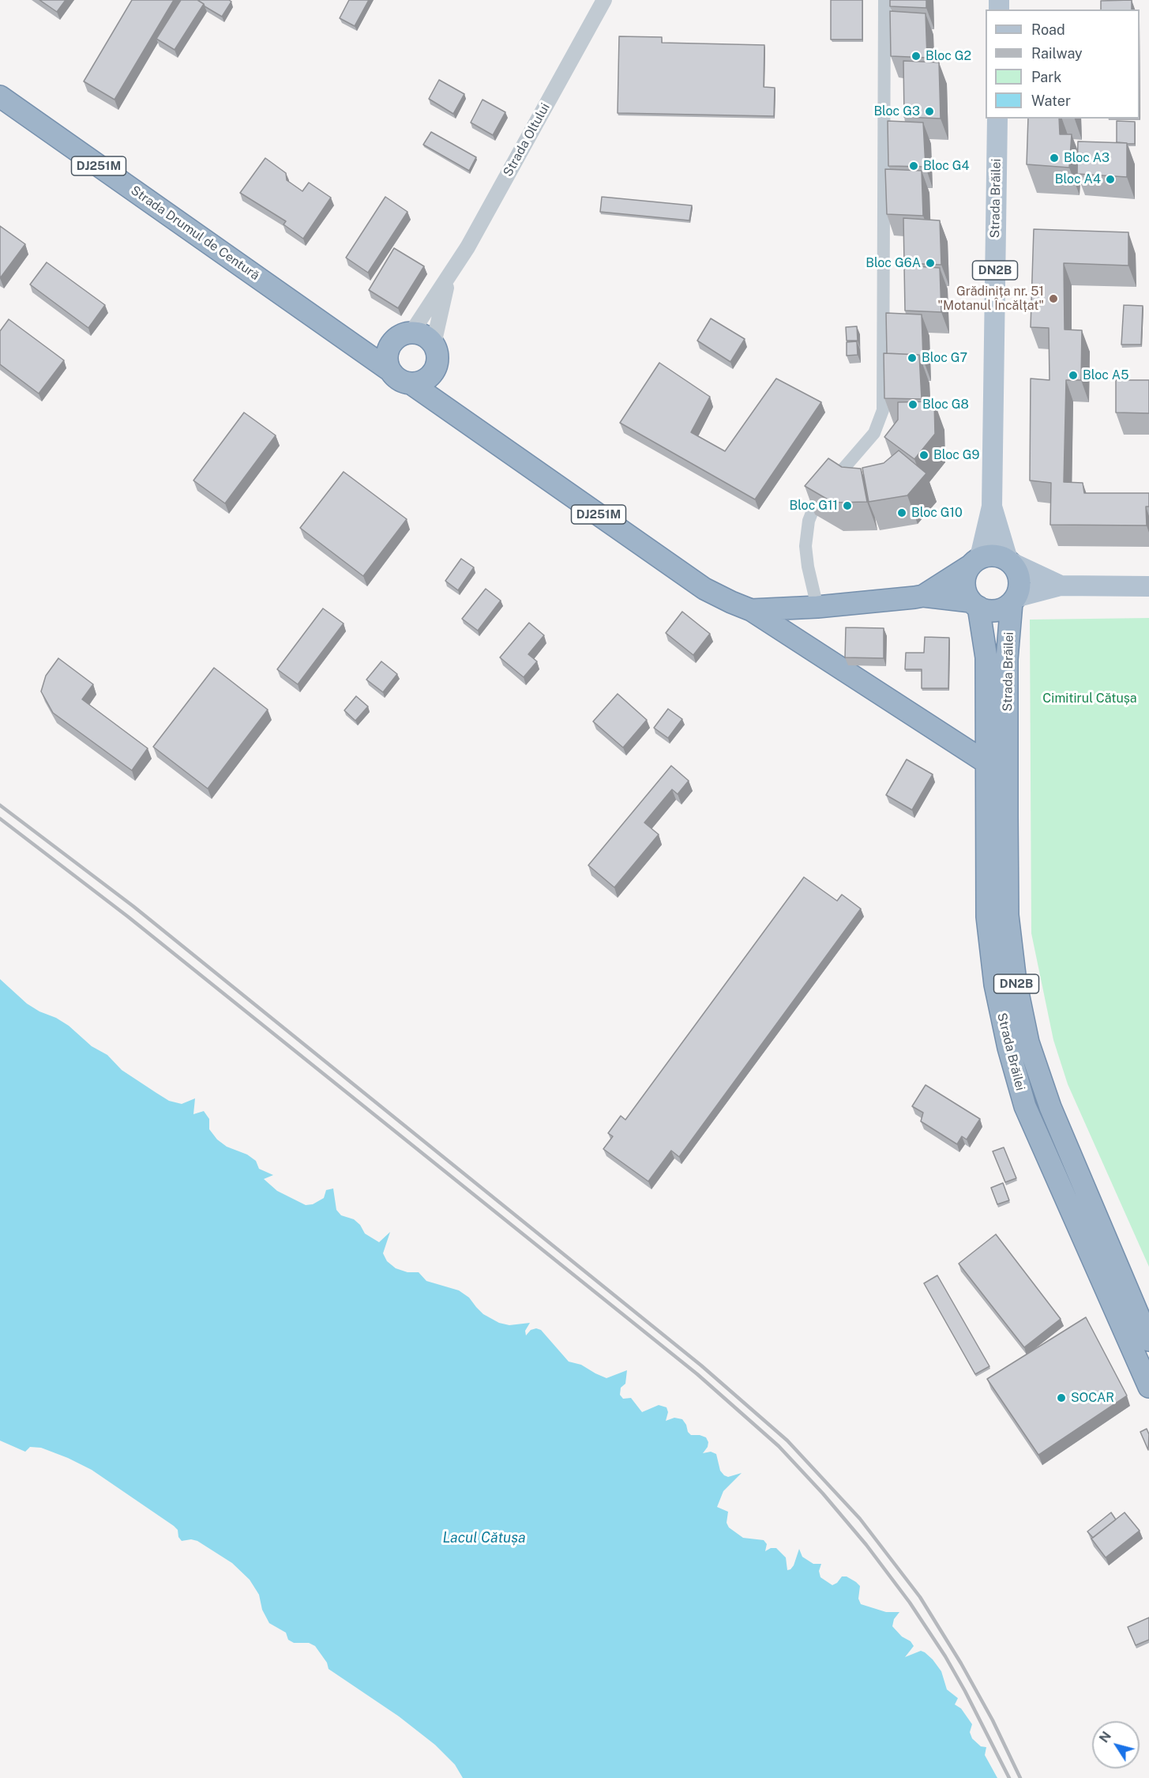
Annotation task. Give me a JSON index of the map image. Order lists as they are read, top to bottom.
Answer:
{
  "streets": {
    "highway": [
      "DJ251M",
      "Strada Brăilei",
      "Strada Drumul de Centură",
      "DN2B"
    ],
    "street": ["Strada Oltului"]
  },
  "crossings": [
    ["Strada Oltului", "Strada Drumul de Centură"],
    ["DJ251M", "Strada Brăilei"],
    ["DJ251M", "Strada Drumul de Centură"],
    ["Strada Brăilei", "Strada Drumul de Centură"]
  ],
  "water": ["Lacul Cătușa"],
  "parks": ["Cimitirul Cătușa"],
  "places": [
    "Bloc G2",
    "Bloc G3",
    "Bloc A3",
    "Bloc G4",
    "Bloc A4",
    "Bloc G6A",
    "Grădinița nr. 51 \"Motanul Încălțat\"",
    "Bloc G7",
    "Bloc A5",
    "Bloc G8",
    "Bloc G9",
    "Bloc G11",
    "Bloc G10",
    "SOCAR"
  ],
  "legend": [
    "Road",
    "Railway",
    "Park",
    "Water"
  ],
  "north": "top left"
}
